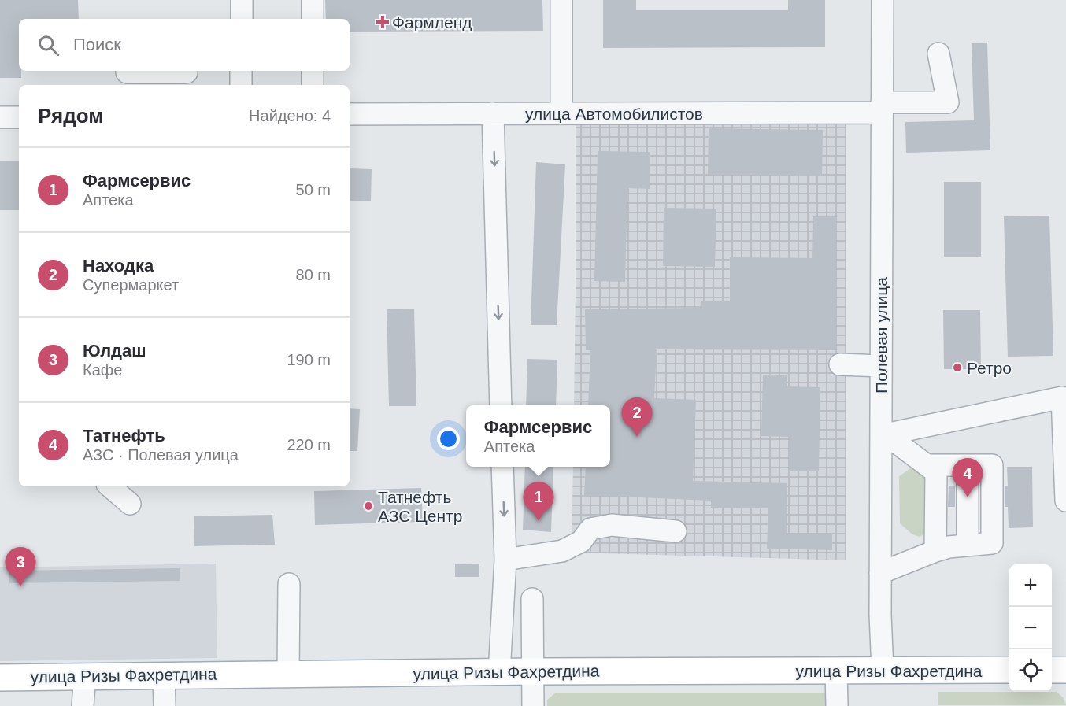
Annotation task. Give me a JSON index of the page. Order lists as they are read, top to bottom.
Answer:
{
  "streets": {
    "main road": ["улица Ризы Фахретдина"],
    "street": ["улица Автомобилистов", "Полевая улица"]
  },
  "crossings": [
    ["улица Автомобилистов", "Полевая улица"],
    ["Полевая улица", "улица Ризы Фахретдина"]
  ],
  "places": {
    "health": ["Фармленд"],
    "other": ["Ретро", "Татнефть АЗС Центр"]
  },
  "page": {
    "search": "Поиск",
    "heading": ["Рядом", "Найдено: 4"],
    "list": [
      {
        "mark": "1",
        "name": "Фармсервис",
        "note": "Аптека",
        "value": "50 m"
      },
      {
        "mark": "2",
        "name": "Находка",
        "note": "Супермаркет",
        "value": "80 m"
      },
      {
        "mark": "3",
        "name": "Юлдаш",
        "note": "Кафе",
        "value": "190 m"
      },
      {
        "mark": "4",
        "name": "Татнефть",
        "note": "АЗС · Полевая улица",
        "value": "220 m"
      }
    ],
    "pins": [
      "2",
      "4",
      "1",
      "3"
    ],
    "popup": ["Фармсервис", "Аптека"],
    "map_buttons": ["+", "−"]
  }
}
